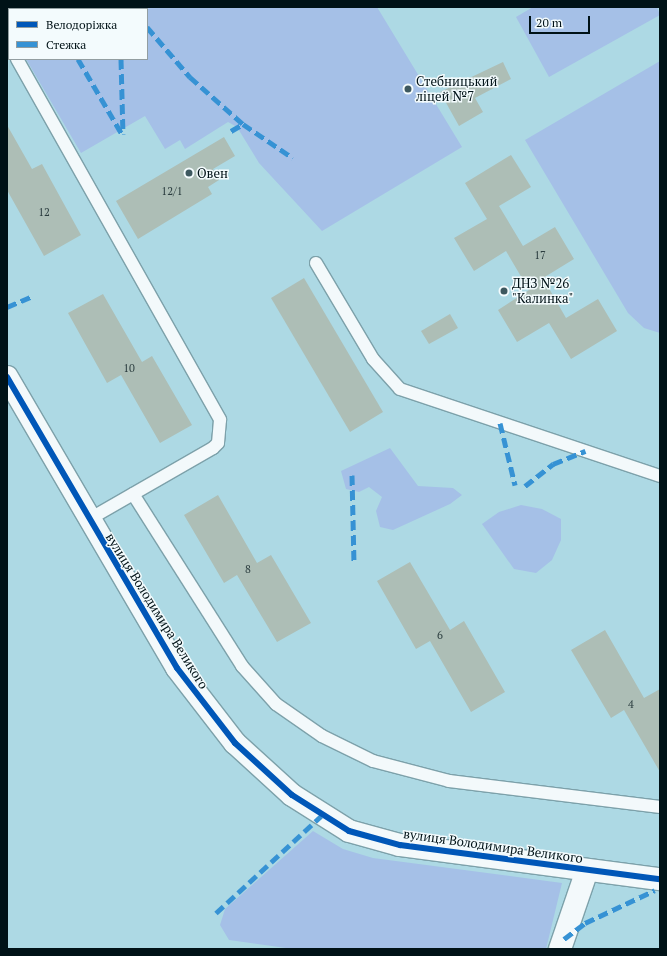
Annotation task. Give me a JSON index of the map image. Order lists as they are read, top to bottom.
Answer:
{
  "streets": {
    "street": ["вулиця Володимира Великого"]
  },
  "places": ["Стебницький ліцей №7", "Овен", "ДНЗ №26 \"Калинка\""],
  "house_numbers": [
    "12/1",
    "12",
    "17",
    "10",
    "8",
    "6",
    "4"
  ],
  "legend": ["Велодоріжка", "Стежка"],
  "scale_bar": "20 m"
}
